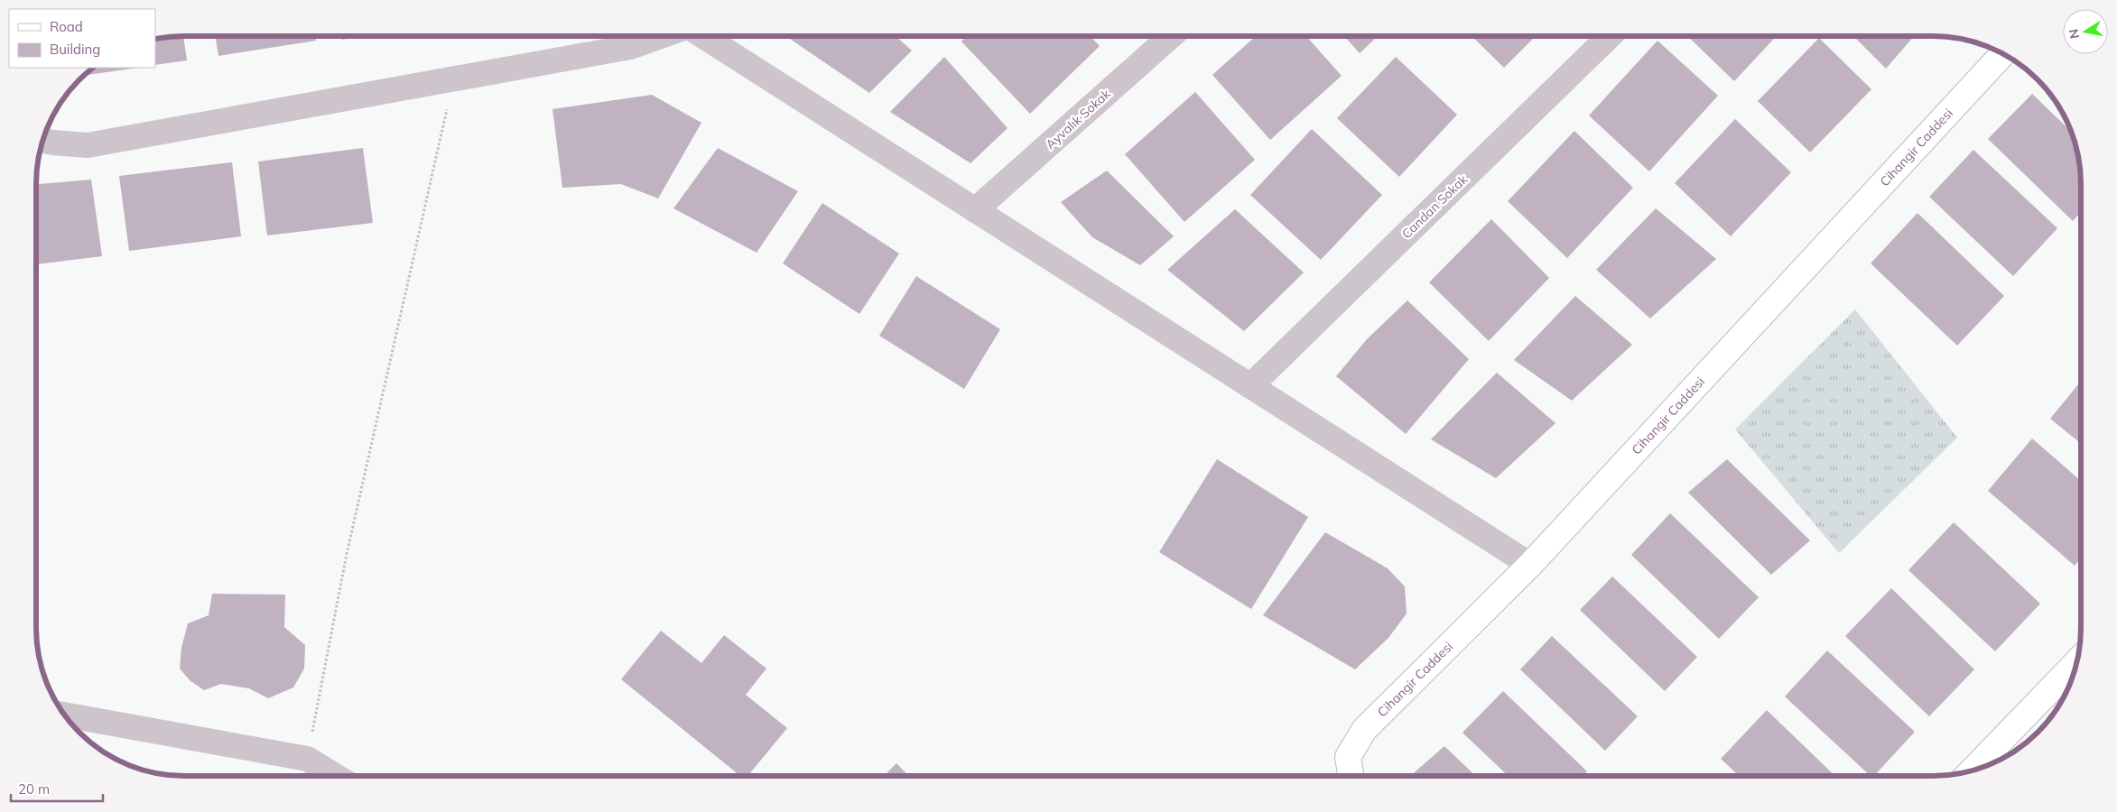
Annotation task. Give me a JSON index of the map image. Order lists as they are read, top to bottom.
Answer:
{
  "streets": {
    "street": ["Ayvalık Sokak", "Cihangir Caddesi", "Candan Sokak"]
  },
  "legend": ["Road", "Building"],
  "scale_bar": "20 m",
  "north": "left"
}
